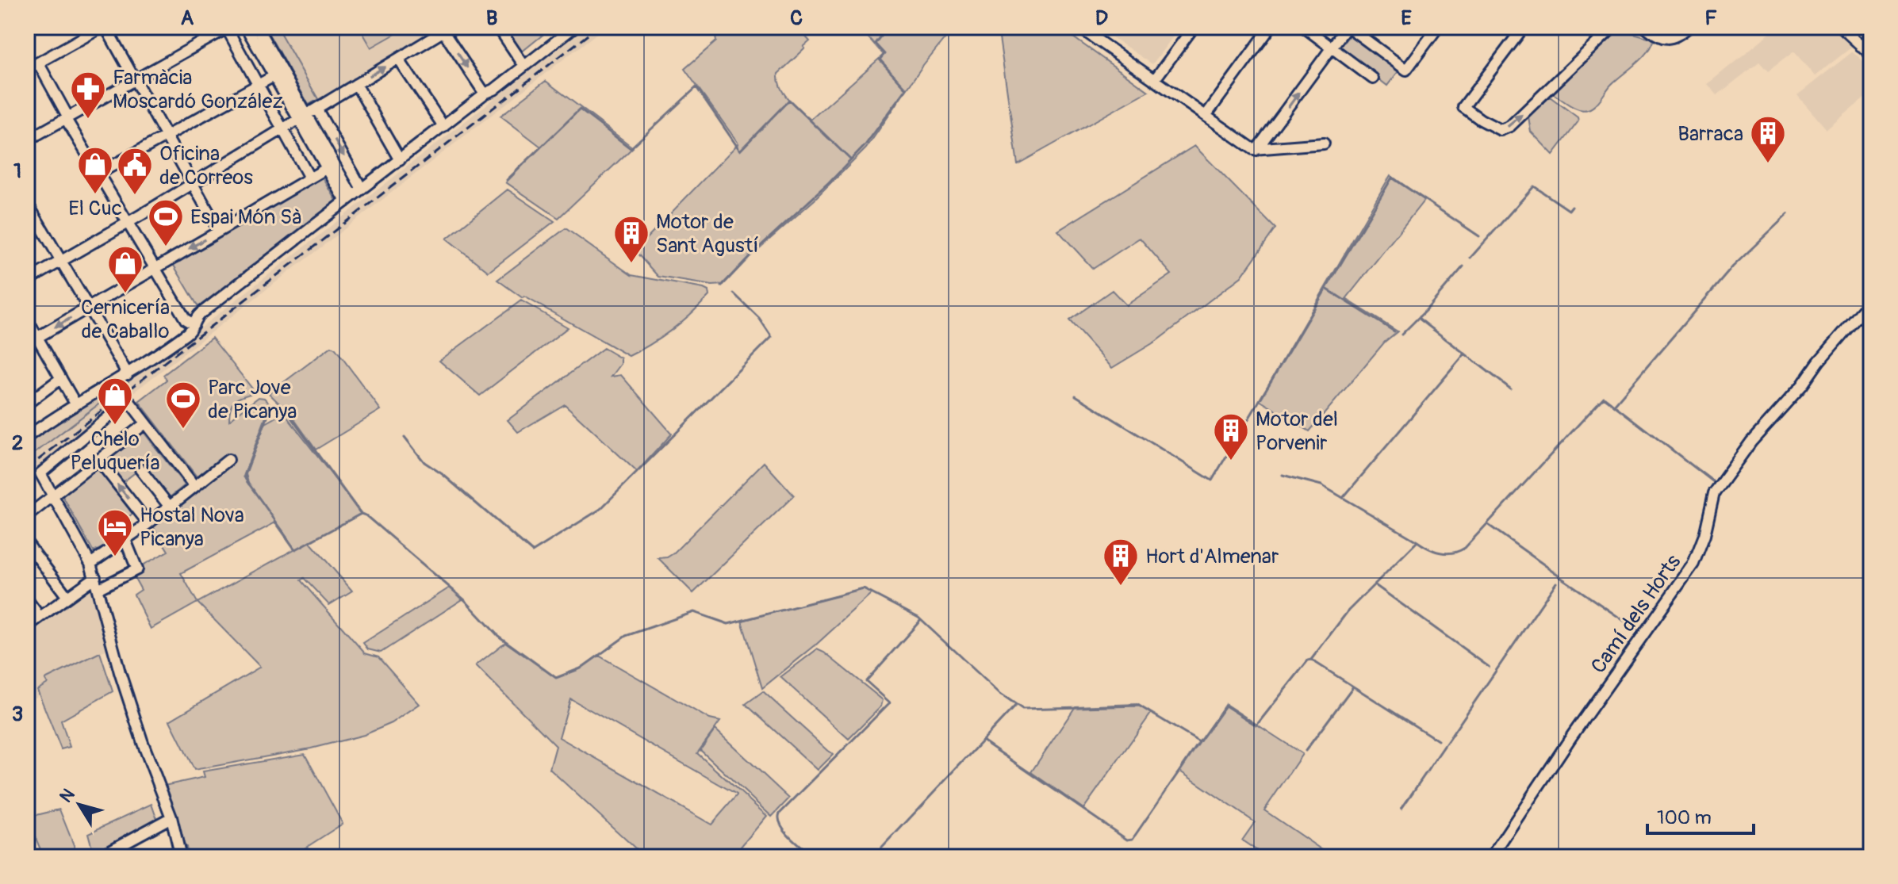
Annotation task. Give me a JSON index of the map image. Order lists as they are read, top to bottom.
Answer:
{
  "streets": {
    "street": ["Camí dels Horts"]
  },
  "places": {
    "pharmacy": ["Farmàcia Moscardó González"],
    "building": [
      "Barraca",
      "Motor de Sant Agustí",
      "Motor del Porvenir",
      "Hort d'Almenar"
    ],
    "shop": ["El Cuc", "Cernicería de Caballo", "Chelo Peluquería"],
    "public building": ["Oficina de Correos"],
    "sports": ["Espai Món Sà", "Parc Jove de Picanya"],
    "hotel": ["Hostal Nova Picanya"]
  },
  "scale_bar": "100 m",
  "north": "top left",
  "grid": {
    "columns": [
      "A",
      "B",
      "C",
      "D",
      "E",
      "F"
    ],
    "rows": ["1", "2", "3"]
  }
}
